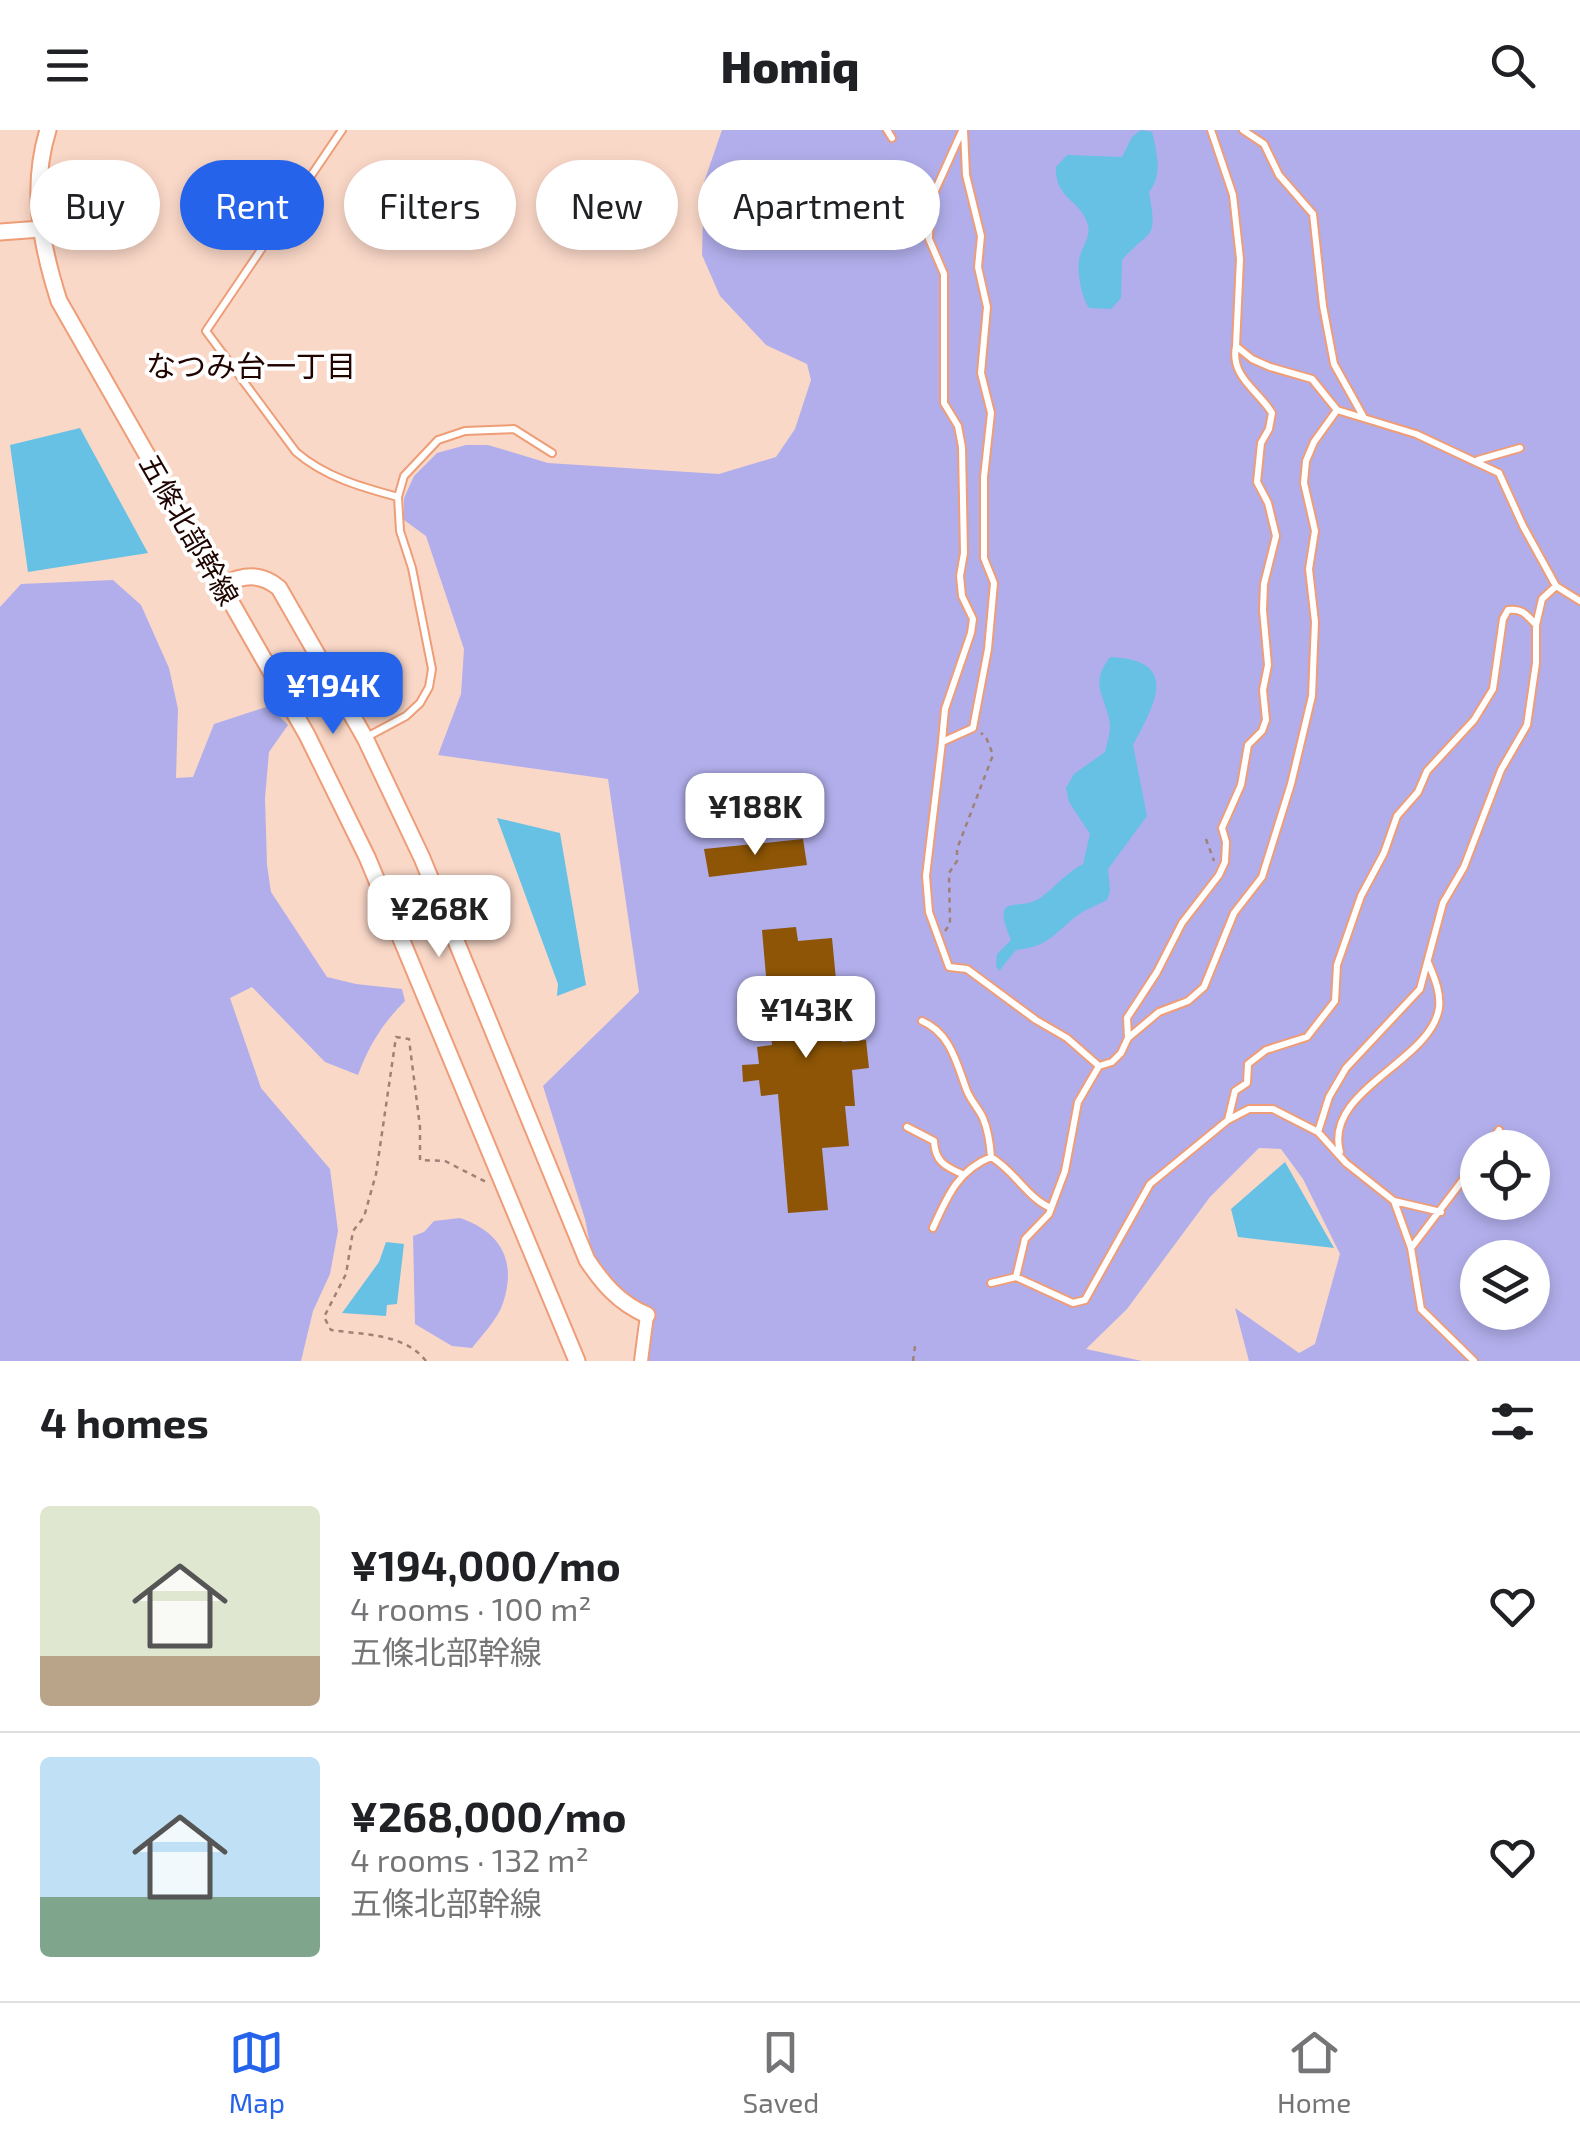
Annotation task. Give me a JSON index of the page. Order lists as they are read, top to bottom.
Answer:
{
  "streets": {
    "street": ["五條北部幹線"]
  },
  "districts": ["なつみ台一丁目"],
  "page": {
    "header": "Homiq",
    "chip": [
      "Buy",
      "Rent",
      "Filters",
      "New",
      "Apartment"
    ],
    "price": [
      "¥194K",
      "¥188K",
      "¥268K",
      "¥143K"
    ],
    "heading": "4 homes",
    "list": [
      {
        "name": "¥194,000/mo",
        "note": "4 rooms · 100 m² · 五條北部幹線"
      },
      {
        "name": "¥268,000/mo",
        "note": "4 rooms · 132 m² · 五條北部幹線"
      }
    ],
    "tabs": ["Map", "Saved", "Home"]
  }
}
